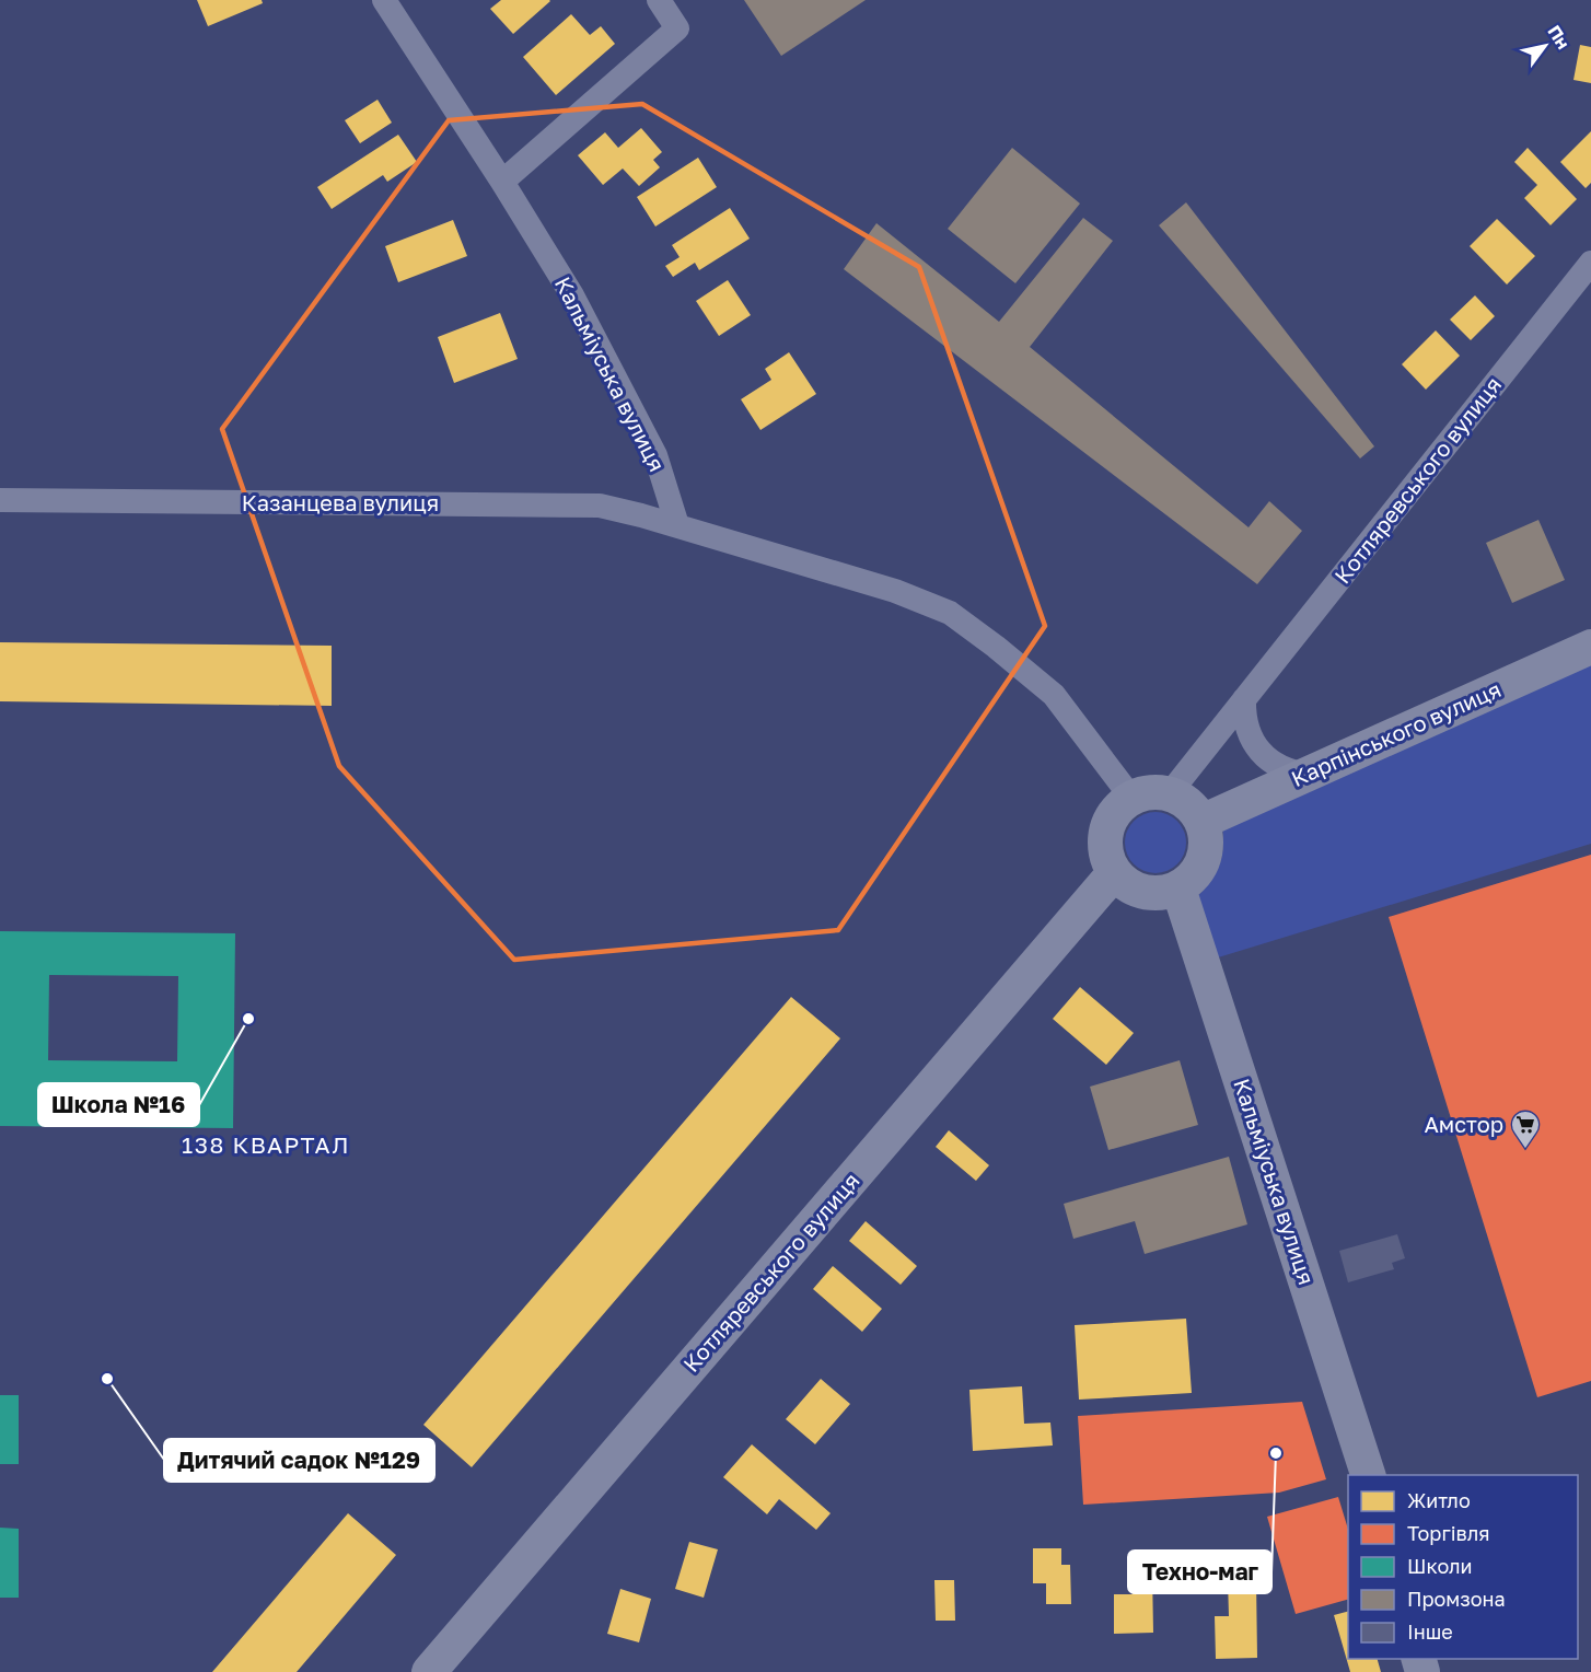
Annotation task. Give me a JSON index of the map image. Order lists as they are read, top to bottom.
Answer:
{
  "streets": {
    "street": [
      "Кальміуська вулиця",
      "Котляревського вулиця",
      "Казанцева вулиця",
      "Карпінського вулиця"
    ]
  },
  "crossings": [
    ["Кальміуська вулиця", "Котляревського вулиця"],
    ["Кальміуська вулиця", "Казанцева вулиця"],
    ["Кальміуська вулиця", "Карпінського вулиця"],
    ["Котляревського вулиця", "Карпінського вулиця"]
  ],
  "districts": ["138 КВАРТАЛ"],
  "places": {
    "other": ["Школа №16", "Дитячий садок №129", "Техно-маг"],
    "supermarket": ["Амстор"]
  },
  "legend": [
    "Житло",
    "Торгівля",
    "Школи",
    "Промзона",
    "Інше"
  ],
  "north": "top right"
}
